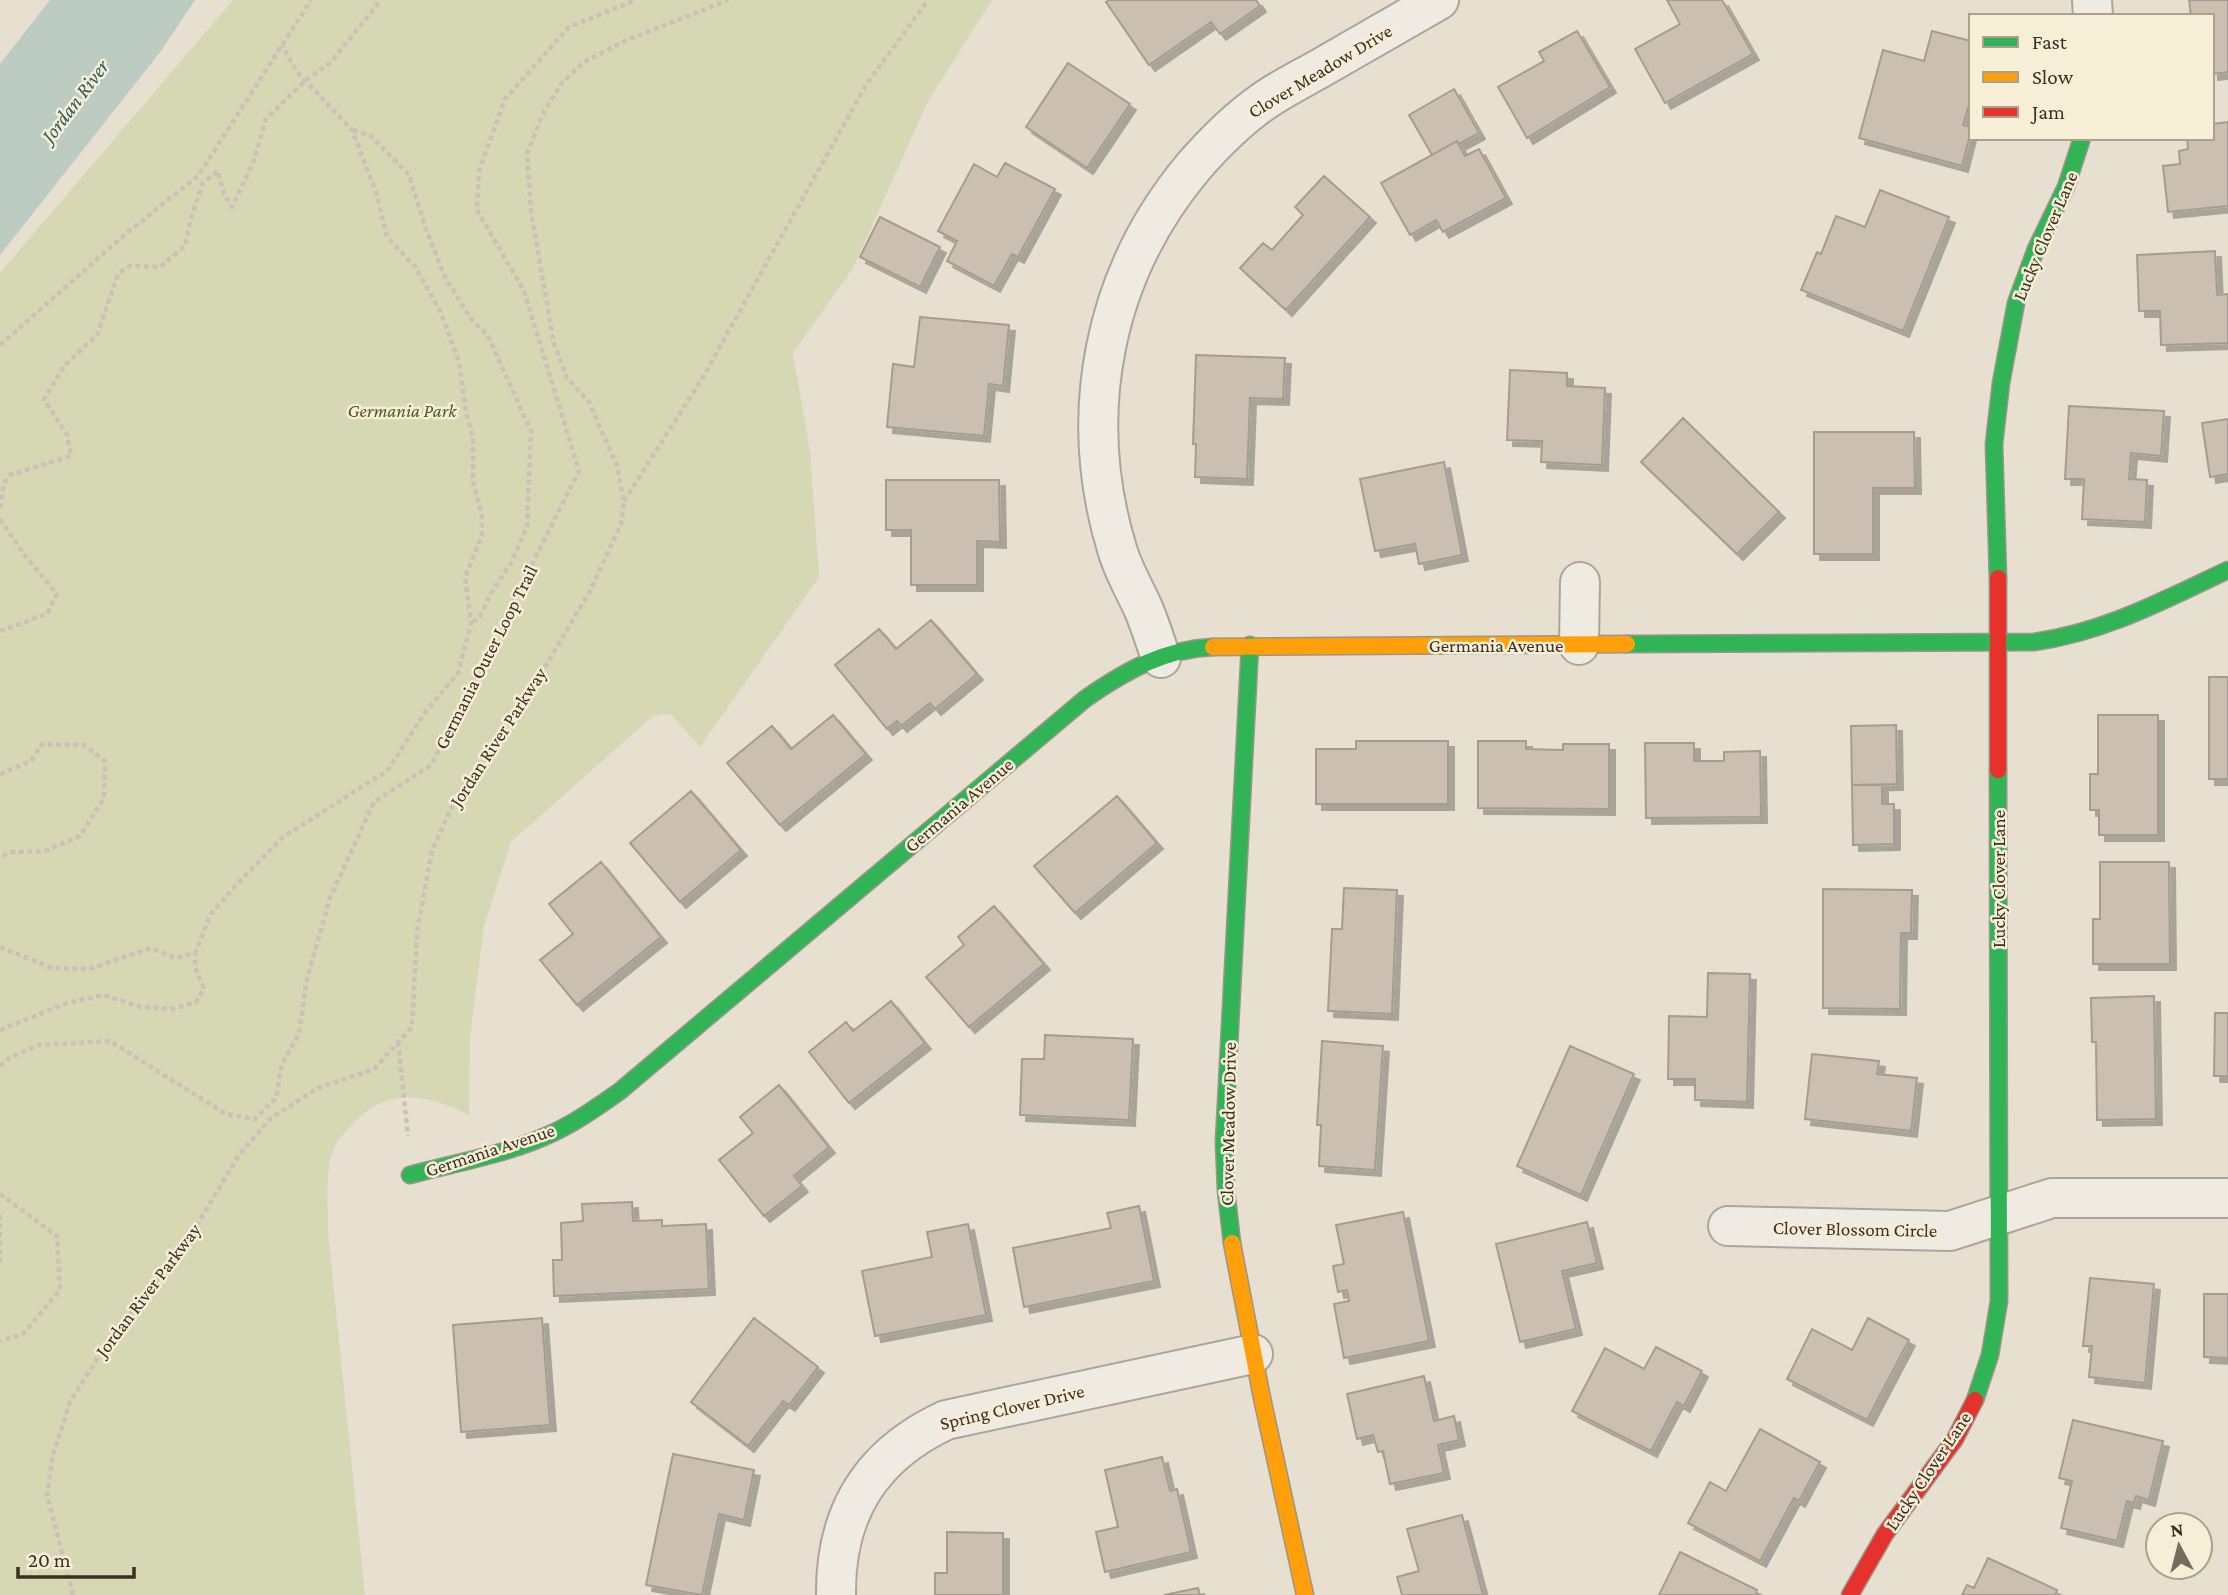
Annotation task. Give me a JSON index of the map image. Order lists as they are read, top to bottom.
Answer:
{
  "streets": {
    "street": [
      "Clover Meadow Drive",
      "Lucky Clover Lane",
      "Germania Avenue",
      "Clover Blossom Circle",
      "Spring Clover Drive"
    ],
    "path": ["Germania Outer Loop Trail", "Jordan River Parkway"]
  },
  "crossings": [
    ["Clover Meadow Drive", "Germania Avenue"],
    ["Clover Meadow Drive", "Spring Clover Drive"],
    ["Lucky Clover Lane", "Germania Avenue"],
    ["Lucky Clover Lane", "Clover Blossom Circle"]
  ],
  "water": ["Jordan River"],
  "parks": ["Germania Park"],
  "legend": ["Fast", "Slow", "Jam"],
  "scale_bar": "20 m",
  "north": "top"
}
